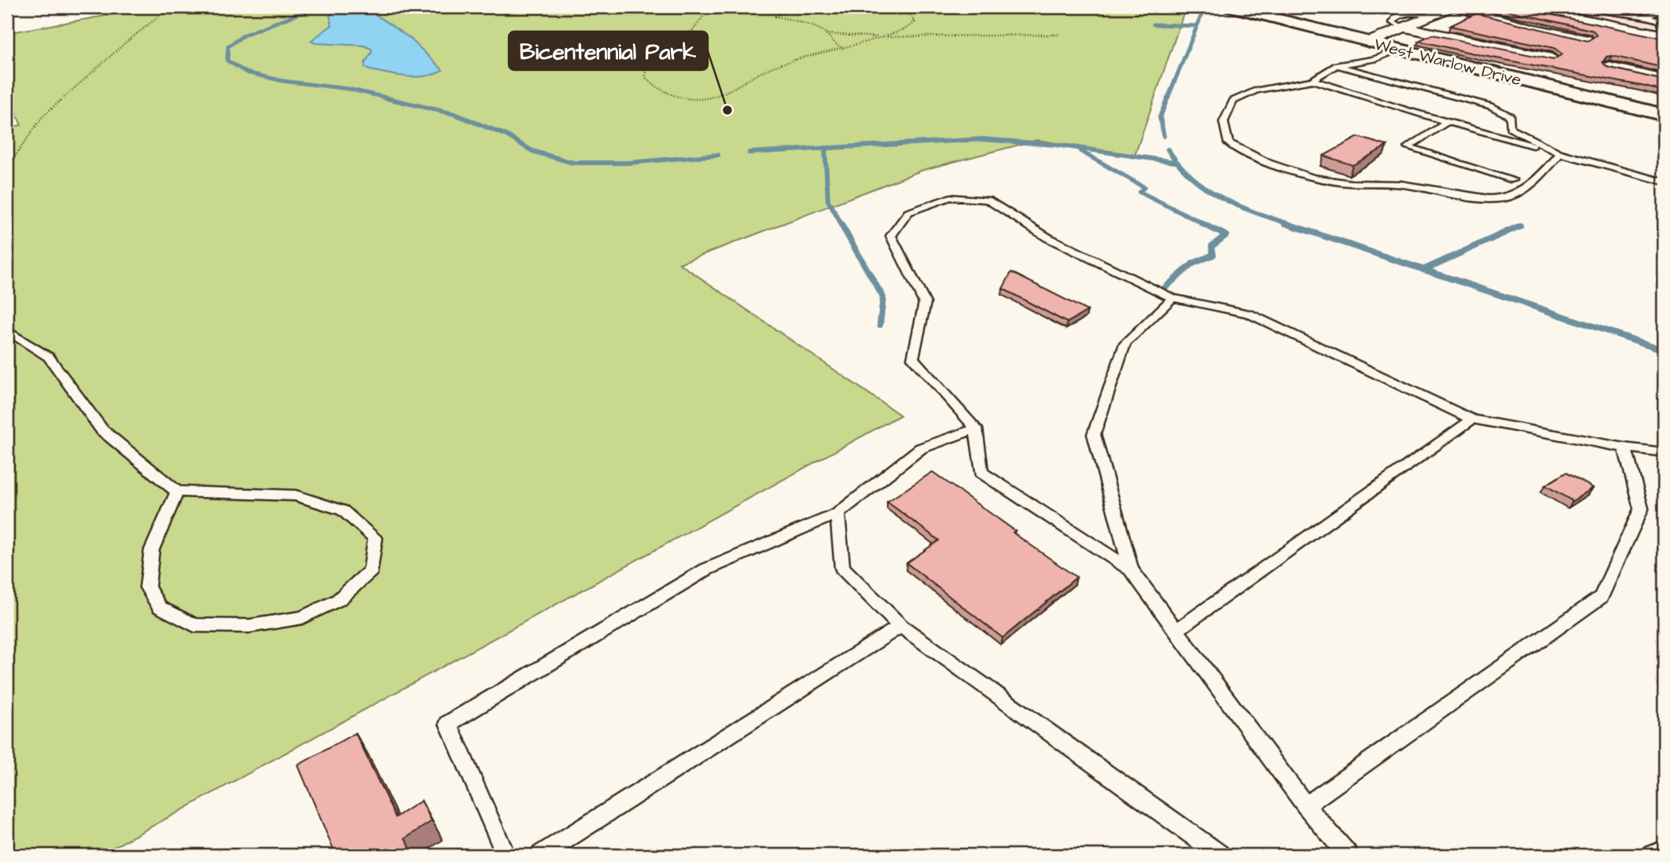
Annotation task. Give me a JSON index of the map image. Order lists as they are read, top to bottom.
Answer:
{
  "streets": {
    "street": ["West Warlow Drive"]
  },
  "places": ["Bicentennial Park"]
}
